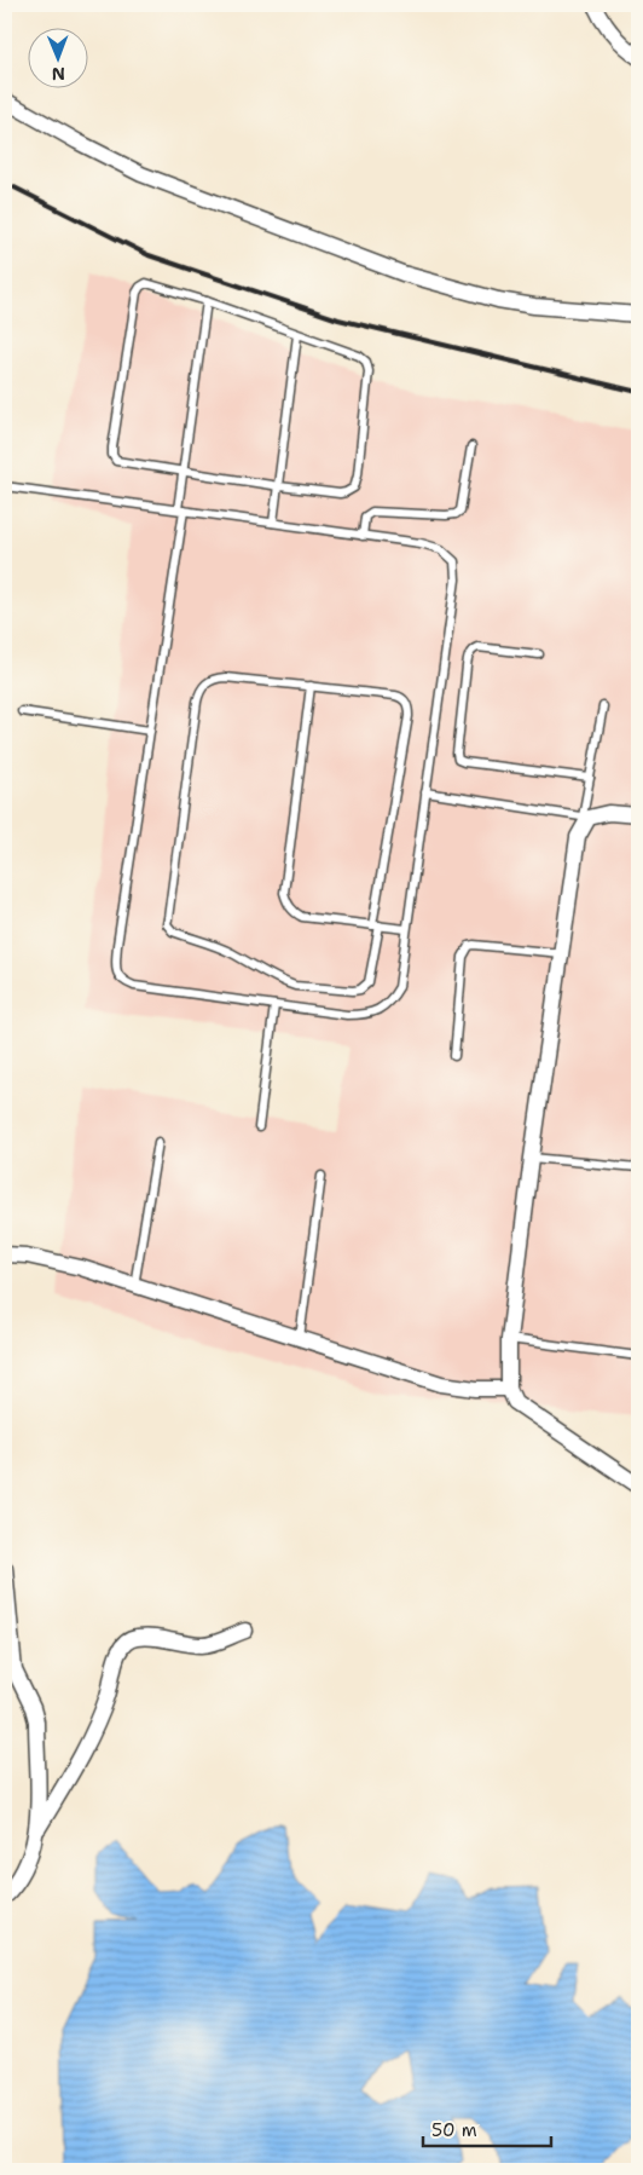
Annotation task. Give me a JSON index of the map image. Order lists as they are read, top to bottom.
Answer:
{
  "scale_bar": "50 m",
  "north": "bottom"
}
